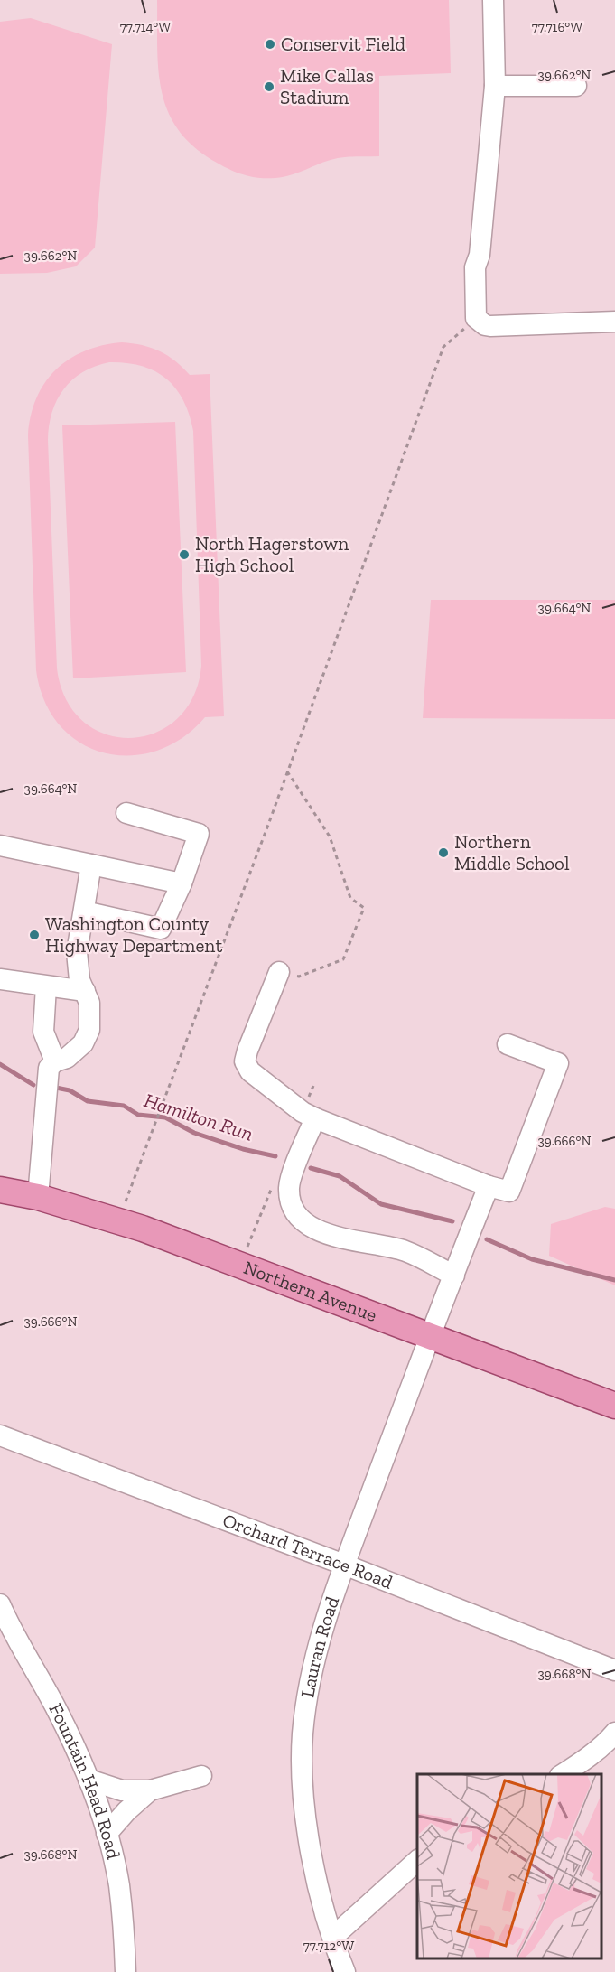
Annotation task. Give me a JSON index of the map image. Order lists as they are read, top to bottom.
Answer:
{
  "streets": {
    "main road": ["Northern Avenue"],
    "street": ["Orchard Terrace Road", "Lauran Road", "Fountain Head Road"]
  },
  "crossings": [
    ["Northern Avenue", "Lauran Road"],
    ["Orchard Terrace Road", "Lauran Road"]
  ],
  "water": ["Hamilton Run"],
  "places": [
    "Conservit Field",
    "Mike Callas Stadium",
    "North Hagerstown High School",
    "Northern Middle School",
    "Washington County Highway Department"
  ],
  "coordinates": [
    "77.714°W",
    "77.716°W",
    "39.662°N",
    "39.664°N",
    "39.666°N",
    "39.668°N",
    "77.712°W"
  ]
}
